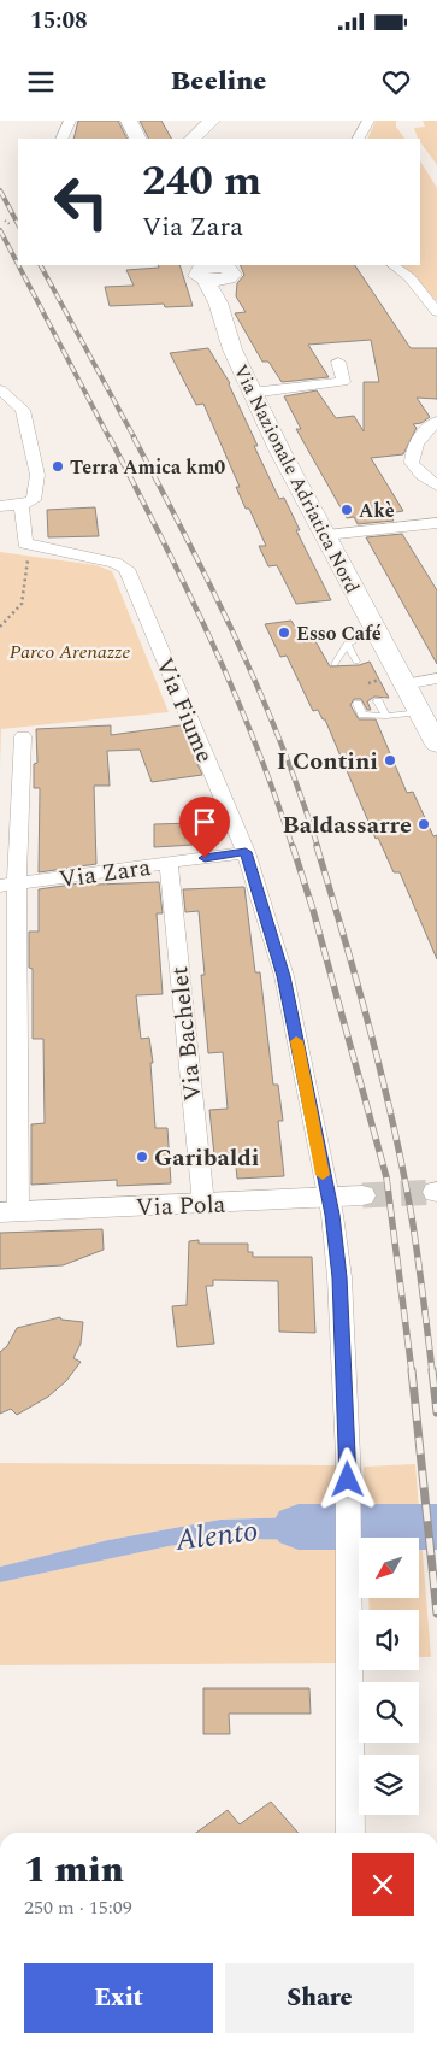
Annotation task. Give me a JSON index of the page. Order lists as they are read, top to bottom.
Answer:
{
  "streets": {
    "main road": ["Via Nazionale Adriatica Nord"],
    "street": [
      "Via Fiume",
      "Via Zara",
      "Via Bachelet",
      "Via Pola"
    ]
  },
  "crossings": [
    ["Via Fiume", "Via Zara"],
    ["Via Fiume", "Via Pola"],
    ["Via Zara", "Via Bachelet"],
    ["Via Bachelet", "Via Pola"]
  ],
  "water": ["Alento"],
  "parks": ["Parco Arenazze"],
  "places": [
    "Terra Amica km0",
    "Akè",
    "Esso Café",
    "I Contini",
    "Baldassarre",
    "Garibaldi"
  ],
  "north": "bottom left",
  "page": {
    "status": "15:08",
    "header": "Beeline",
    "turn": ["240 m", "Via Zara"],
    "heading": ["1 min", "250 m · 15:09"],
    "buttons": ["Exit", "Share"]
  }
}
